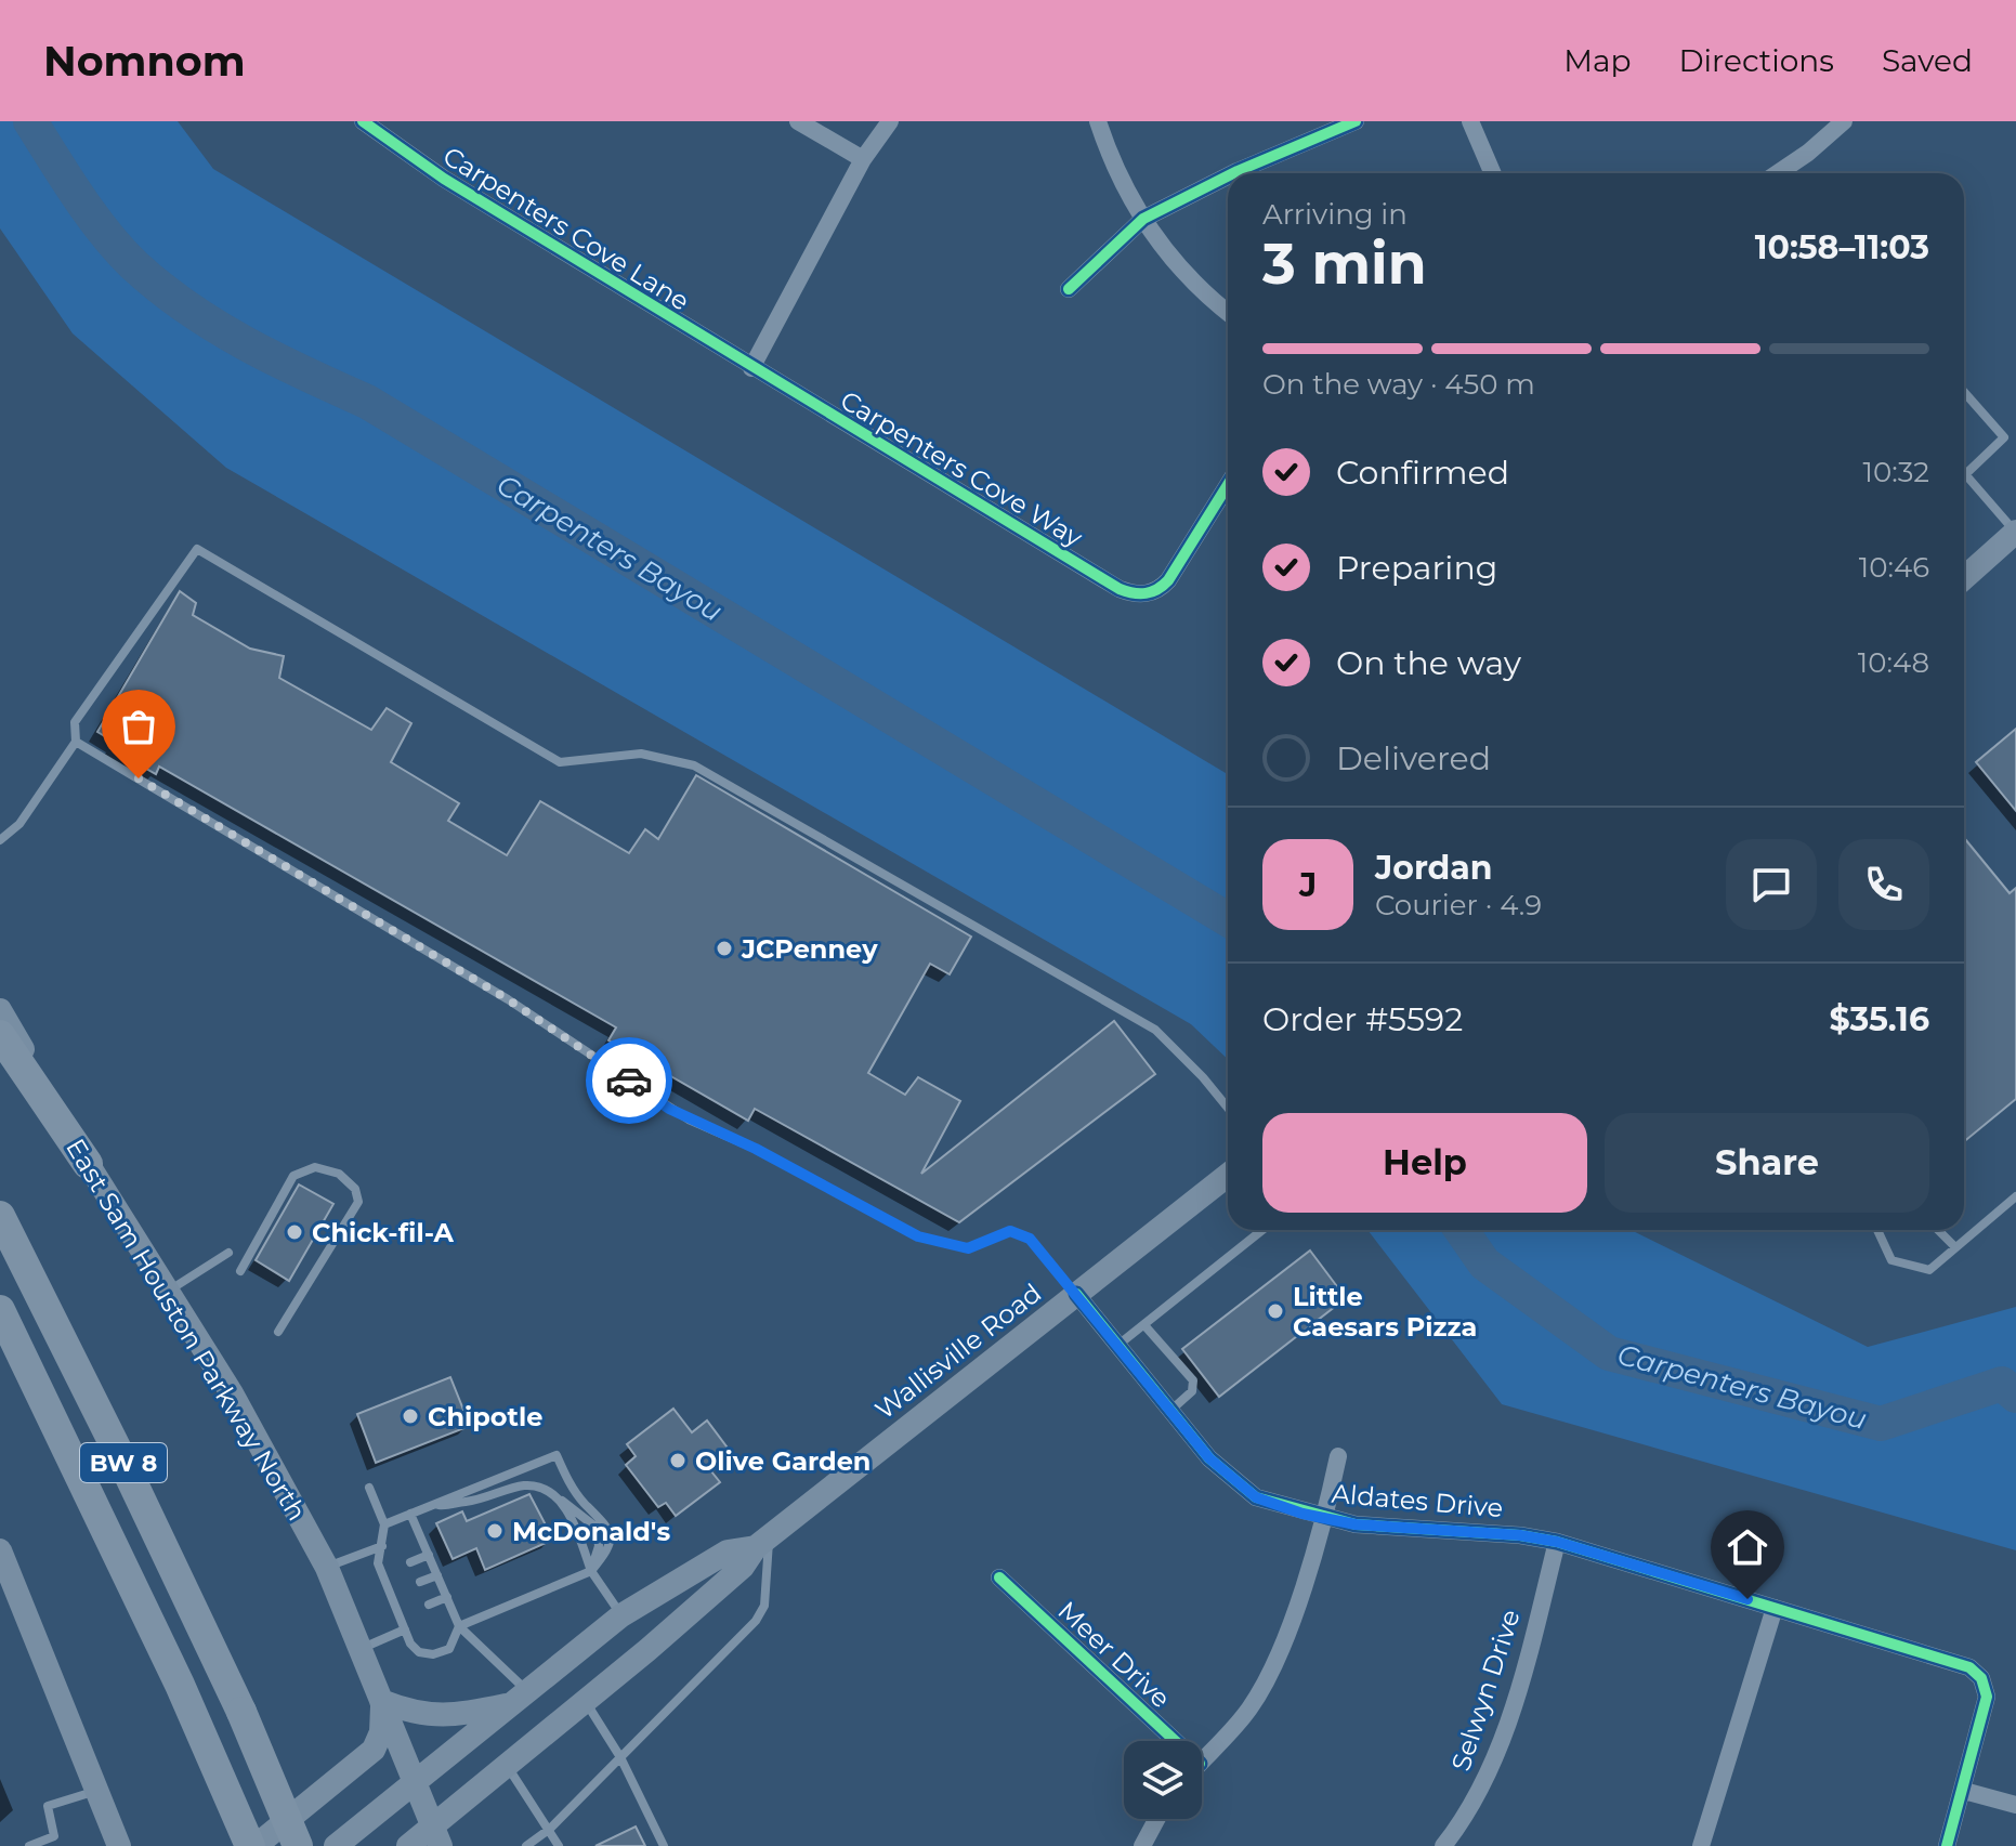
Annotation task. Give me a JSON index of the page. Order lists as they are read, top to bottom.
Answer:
{
  "streets": {
    "highway": ["BW 8"],
    "main road": ["East Sam Houston Parkway North", "Wallisville Road"],
    "street": [
      "Carpenters Cove Lane",
      "Carpenters Cove Way",
      "Aldates Drive",
      "Meer Drive",
      "Selwyn Drive"
    ]
  },
  "crossings": [
    ["Carpenters Cove Lane", "Carpenters Cove Way"],
    ["East Sam Houston Parkway North", "Wallisville Road"],
    ["Wallisville Road", "Aldates Drive"],
    ["Aldates Drive", "Selwyn Drive"]
  ],
  "water": ["Carpenters Bayou"],
  "places": [
    "JCPenney",
    "Chick-fil-A",
    "Little Caesars Pizza",
    "Chipotle",
    "Olive Garden",
    "McDonald's"
  ],
  "page": {
    "header": "Nomnom",
    "nav": ["Map", "Directions", "Saved"],
    "heading": ["3 min", "Arriving in", "10:58–11:03"],
    "panel": [
      "Jordan",
      "Courier · 4.9",
      "Order #5592",
      "$35.16"
    ],
    "bar": "On the way · 450 m",
    "list": [
      ["Confirmed", "10:32"],
      ["Preparing", "10:46"],
      ["On the way", "10:48"],
      "Delivered"
    ],
    "round": "J",
    "buttons": ["Help", "Share"]
  }
}
